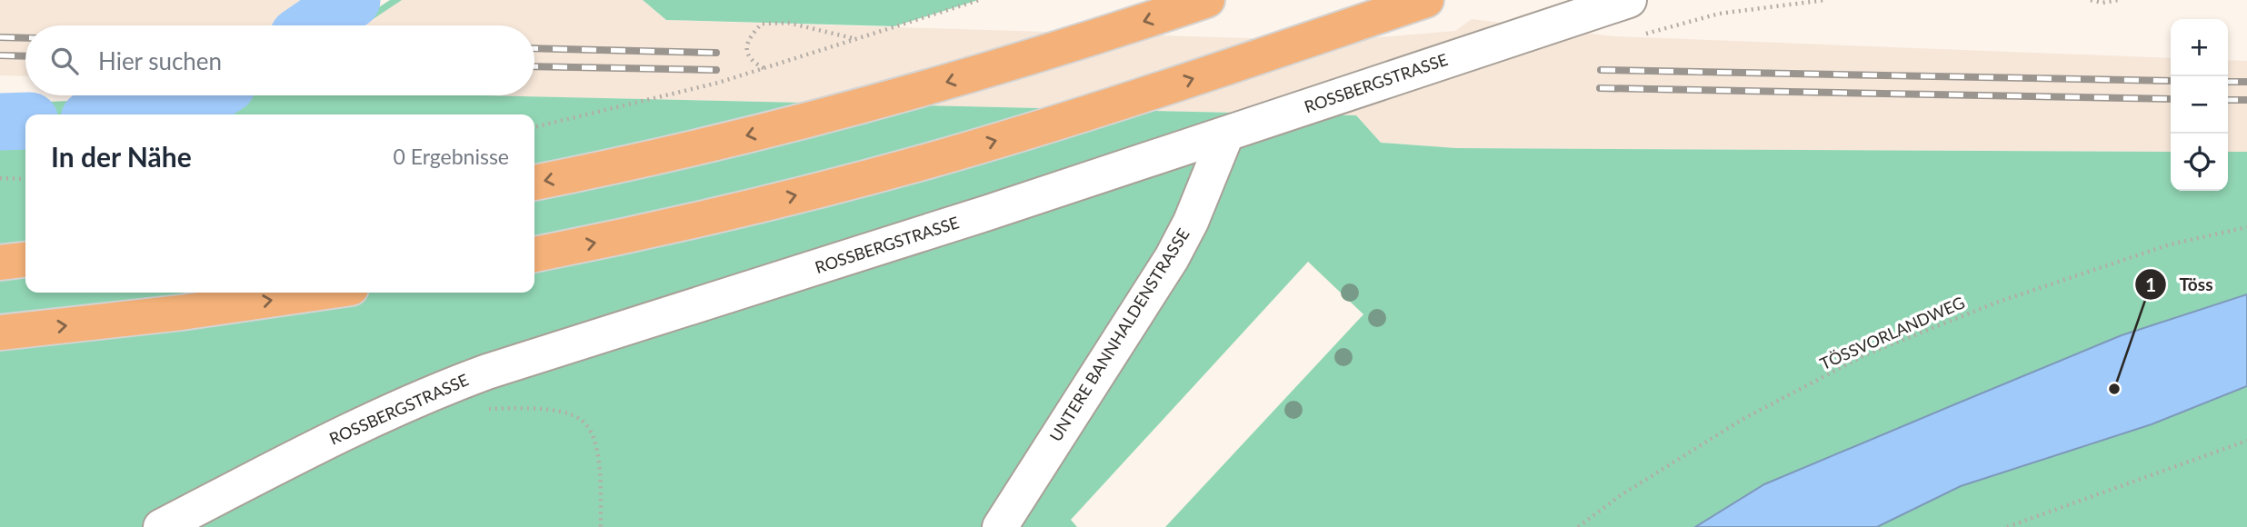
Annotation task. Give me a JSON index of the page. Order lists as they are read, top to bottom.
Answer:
{
  "streets": {
    "street": ["ROSSBERGSTRASSE", "UNTERE BANNHALDENSTRASSE"],
    "path": ["TÖSSVORLANDWEG"]
  },
  "crossings": [
    ["ROSSBERGSTRASSE", "UNTERE BANNHALDENSTRASSE"]
  ],
  "places": ["Töss"],
  "page": {
    "map_buttons": ["+", "−"],
    "search": "Hier suchen",
    "heading": ["In der Nähe", "0 Ergebnisse"]
  }
}
